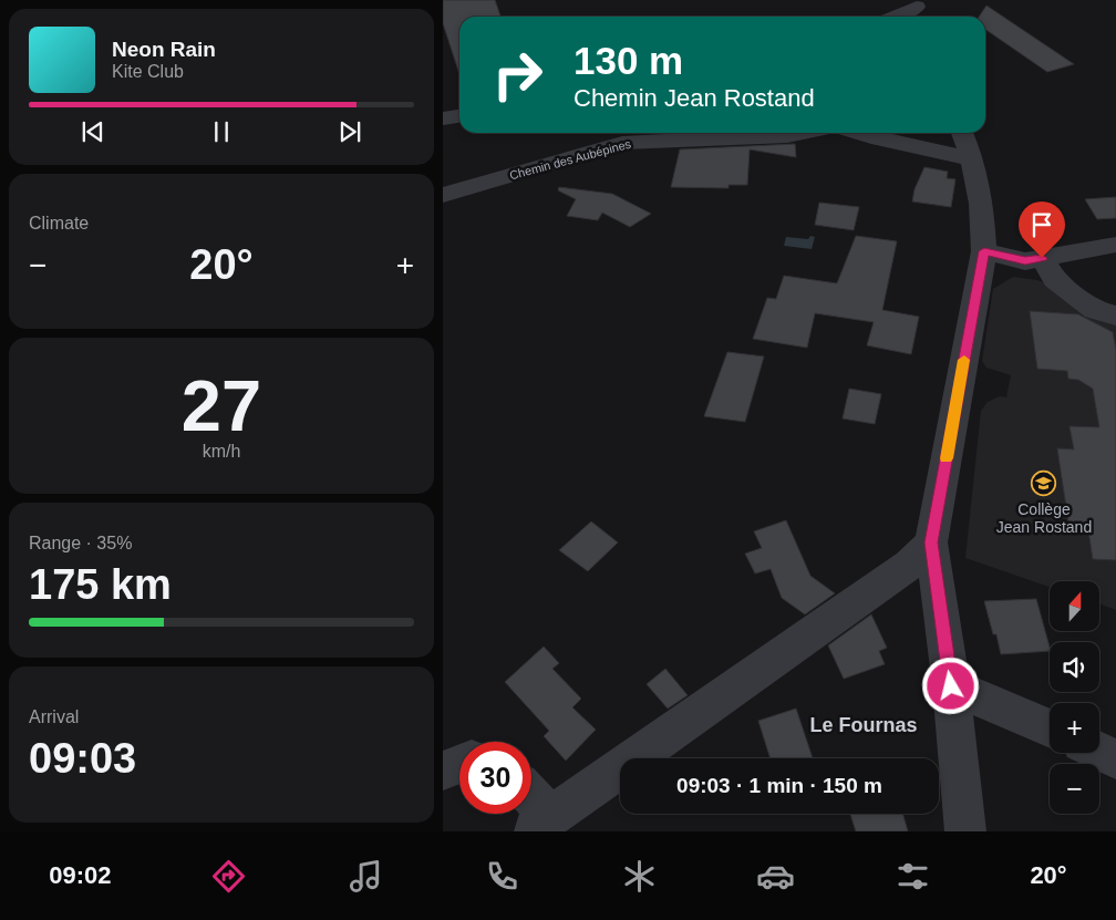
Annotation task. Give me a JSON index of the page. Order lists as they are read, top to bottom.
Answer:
{
  "streets": {
    "street": ["Chemin des Aubépines"]
  },
  "districts": ["Le Fournas"],
  "places": {
    "school or university": ["Collège Jean Rostand"]
  },
  "north": "top",
  "page": {
    "turn": ["130 m", "Chemin Jean Rostand"],
    "song": ["Neon Rain", "Kite Club"],
    "tile": [
      "Climate",
      ["27", "km/h"],
      ["Range · 35%", "175 km"],
      ["Arrival", "09:03"]
    ],
    "heat": ["−", "20°", "+"],
    "map_buttons": ["+", "−"],
    "limit": "30",
    "trip": "09:03 · 1 min · 150 m",
    "tabs": ["09:02", "20°"]
  }
}
